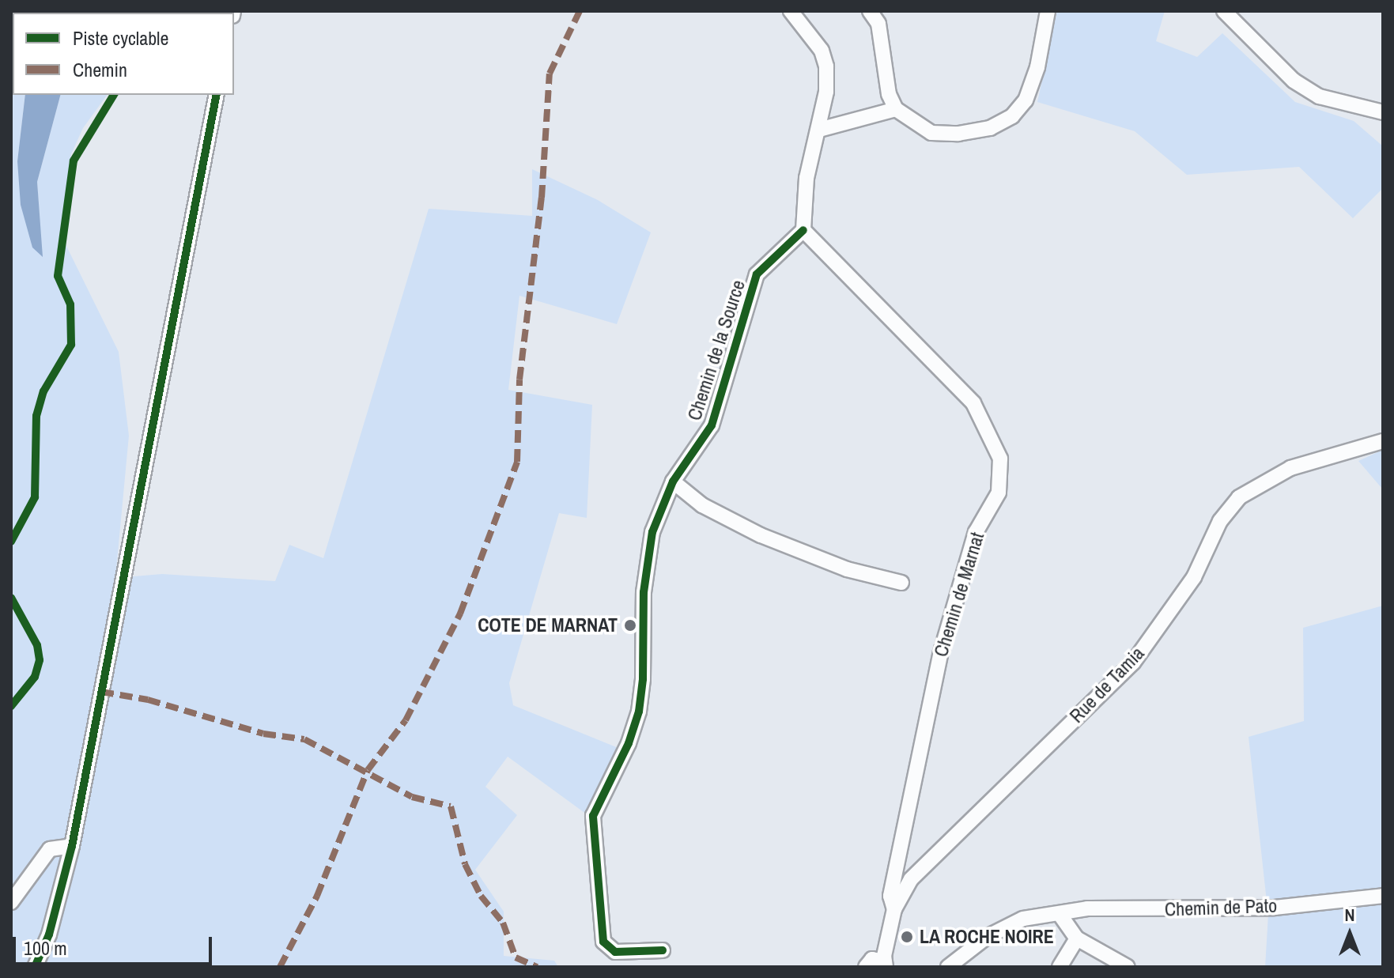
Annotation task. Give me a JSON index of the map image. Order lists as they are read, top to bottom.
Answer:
{
  "streets": {
    "street": [
      "Chemin de la Source",
      "Chemin de Marnat",
      "Rue de Tamia",
      "Chemin de Pato"
    ]
  },
  "crossings": [
    ["Chemin de la Source", "Chemin de Marnat"],
    ["Chemin de Marnat", "Rue de Tamia"]
  ],
  "places": ["COTE DE MARNAT", "LA ROCHE NOIRE"],
  "legend": ["Piste cyclable", "Chemin"],
  "scale_bar": "100 m",
  "north": "top"
}
